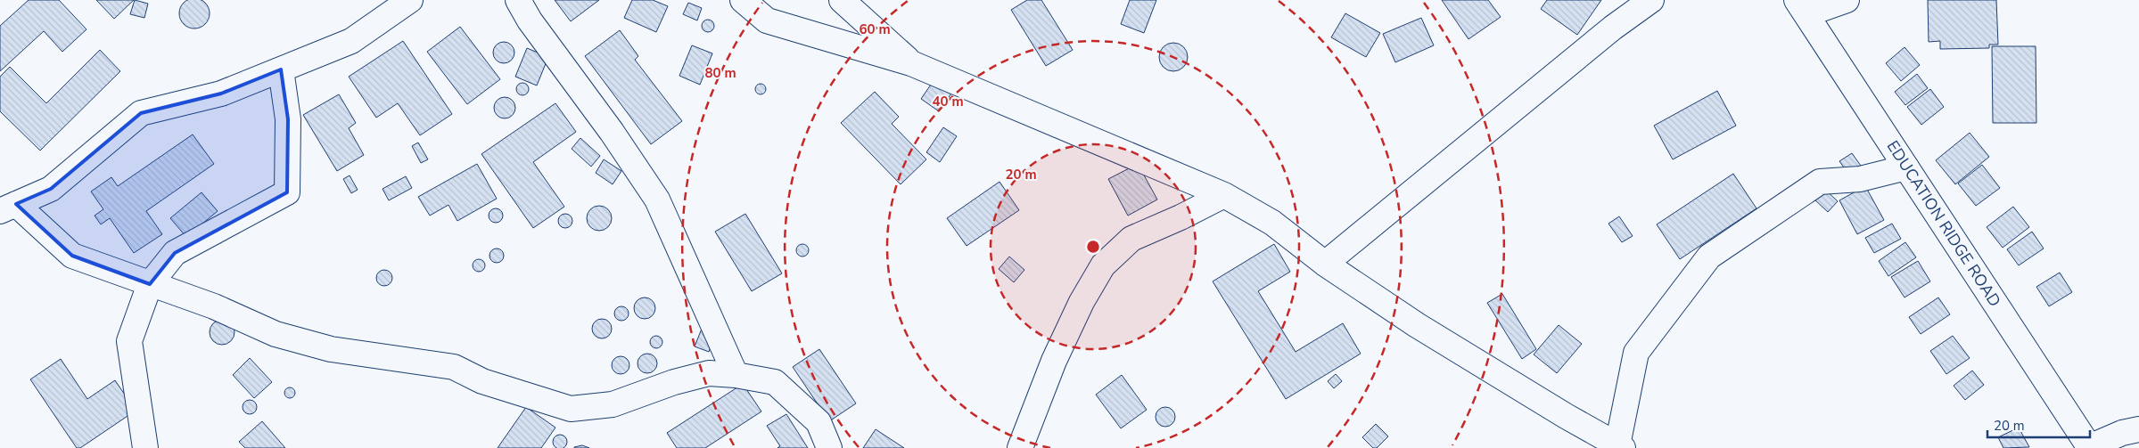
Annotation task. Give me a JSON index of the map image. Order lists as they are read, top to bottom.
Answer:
{
  "streets": {
    "street": ["EDUCATION RIDGE ROAD"]
  },
  "scale_bar": "20 m",
  "rings": [
    "60 m",
    "80 m",
    "40 m",
    "20 m"
  ]
}
